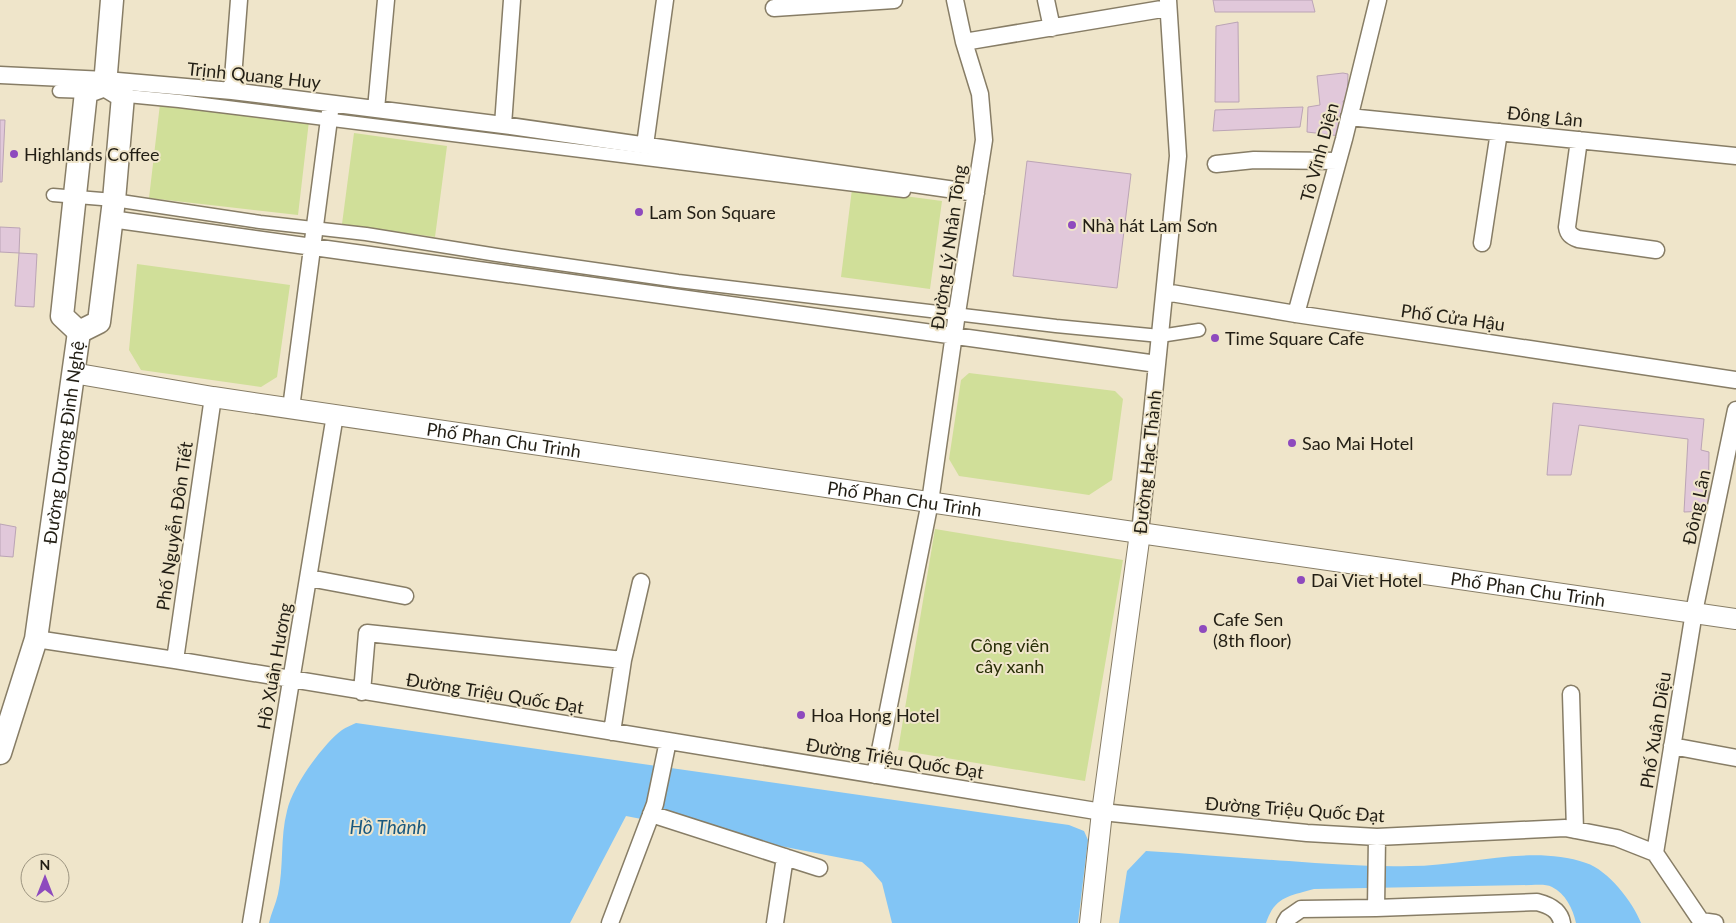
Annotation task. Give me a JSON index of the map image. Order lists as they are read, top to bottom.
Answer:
{
  "streets": {
    "main road": ["Đường Dương Đình Nghệ"],
    "street": [
      "Trịnh Quang Huy",
      "Đông Lân",
      "Tô Vĩnh Diện",
      "Đường Lý Nhân Tông",
      "Phố Cửa Hậu",
      "Phố Phan Chu Trinh",
      "Đường Hạc Thành",
      "Phố Nguyễn Đôn Tiết",
      "Hồ Xuân Hương",
      "Đường Triệu Quốc Đạt",
      "Phố Xuân Diệu"
    ]
  },
  "crossings": [
    ["Trịnh Quang Huy", "Đường Lý Nhân Tông"],
    ["Trịnh Quang Huy", "Đường Dương Đình Nghệ"],
    ["Đông Lân", "Tô Vĩnh Diện"],
    ["Đông Lân", "Phố Phan Chu Trinh"],
    ["Đông Lân", "Phố Xuân Diệu"],
    ["Tô Vĩnh Diện", "Phố Cửa Hậu"],
    ["Đường Lý Nhân Tông", "Phố Phan Chu Trinh"],
    ["Đường Lý Nhân Tông", "Đường Triệu Quốc Đạt"],
    ["Phố Cửa Hậu", "Đường Hạc Thành"],
    ["Phố Phan Chu Trinh", "Đường Dương Đình Nghệ"],
    ["Phố Phan Chu Trinh", "Đường Hạc Thành"],
    ["Phố Phan Chu Trinh", "Phố Nguyễn Đôn Tiết"],
    ["Phố Phan Chu Trinh", "Hồ Xuân Hương"],
    ["Phố Phan Chu Trinh", "Phố Xuân Diệu"],
    ["Đường Dương Đình Nghệ", "Đường Triệu Quốc Đạt"],
    ["Đường Hạc Thành", "Đường Triệu Quốc Đạt"],
    ["Phố Nguyễn Đôn Tiết", "Đường Triệu Quốc Đạt"],
    ["Hồ Xuân Hương", "Đường Triệu Quốc Đạt"],
    ["Đường Triệu Quốc Đạt", "Phố Xuân Diệu"]
  ],
  "water": ["Hồ Thành"],
  "parks": ["Công viên cây xanh"],
  "places": [
    "Highlands Coffee",
    "Lam Son Square",
    "Nhà hát Lam Sơn",
    "Time Square Cafe",
    "Sao Mai Hotel",
    "Dai Viet Hotel",
    "Cafe Sen (8th floor)",
    "Hoa Hong Hotel"
  ],
  "north": "top"
}
